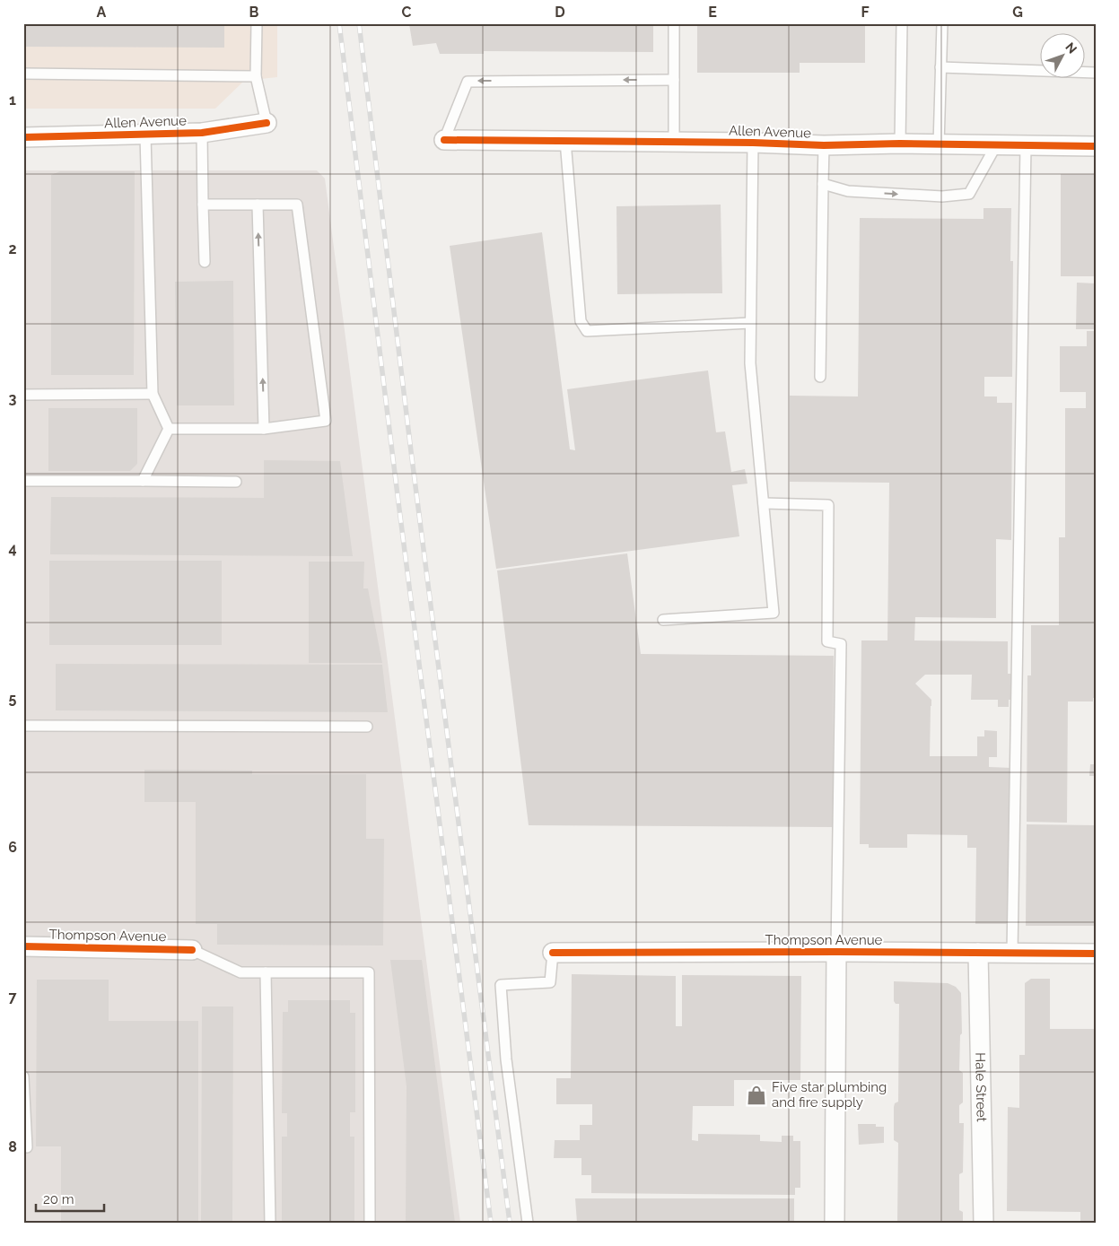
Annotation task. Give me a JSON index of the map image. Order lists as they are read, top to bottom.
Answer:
{
  "streets": {
    "street": ["Allen Avenue", "Thompson Avenue", "Hale Street"]
  },
  "crossings": [
    ["Thompson Avenue", "Hale Street"]
  ],
  "places": {
    "shop": ["Five star plumbing and fire supply"]
  },
  "scale_bar": "20 m",
  "north": "top right",
  "grid": {
    "columns": [
      "A",
      "B",
      "C",
      "D",
      "E",
      "F",
      "G"
    ],
    "rows": [
      "1",
      "2",
      "3",
      "4",
      "5",
      "6",
      "7",
      "8"
    ]
  }
}
